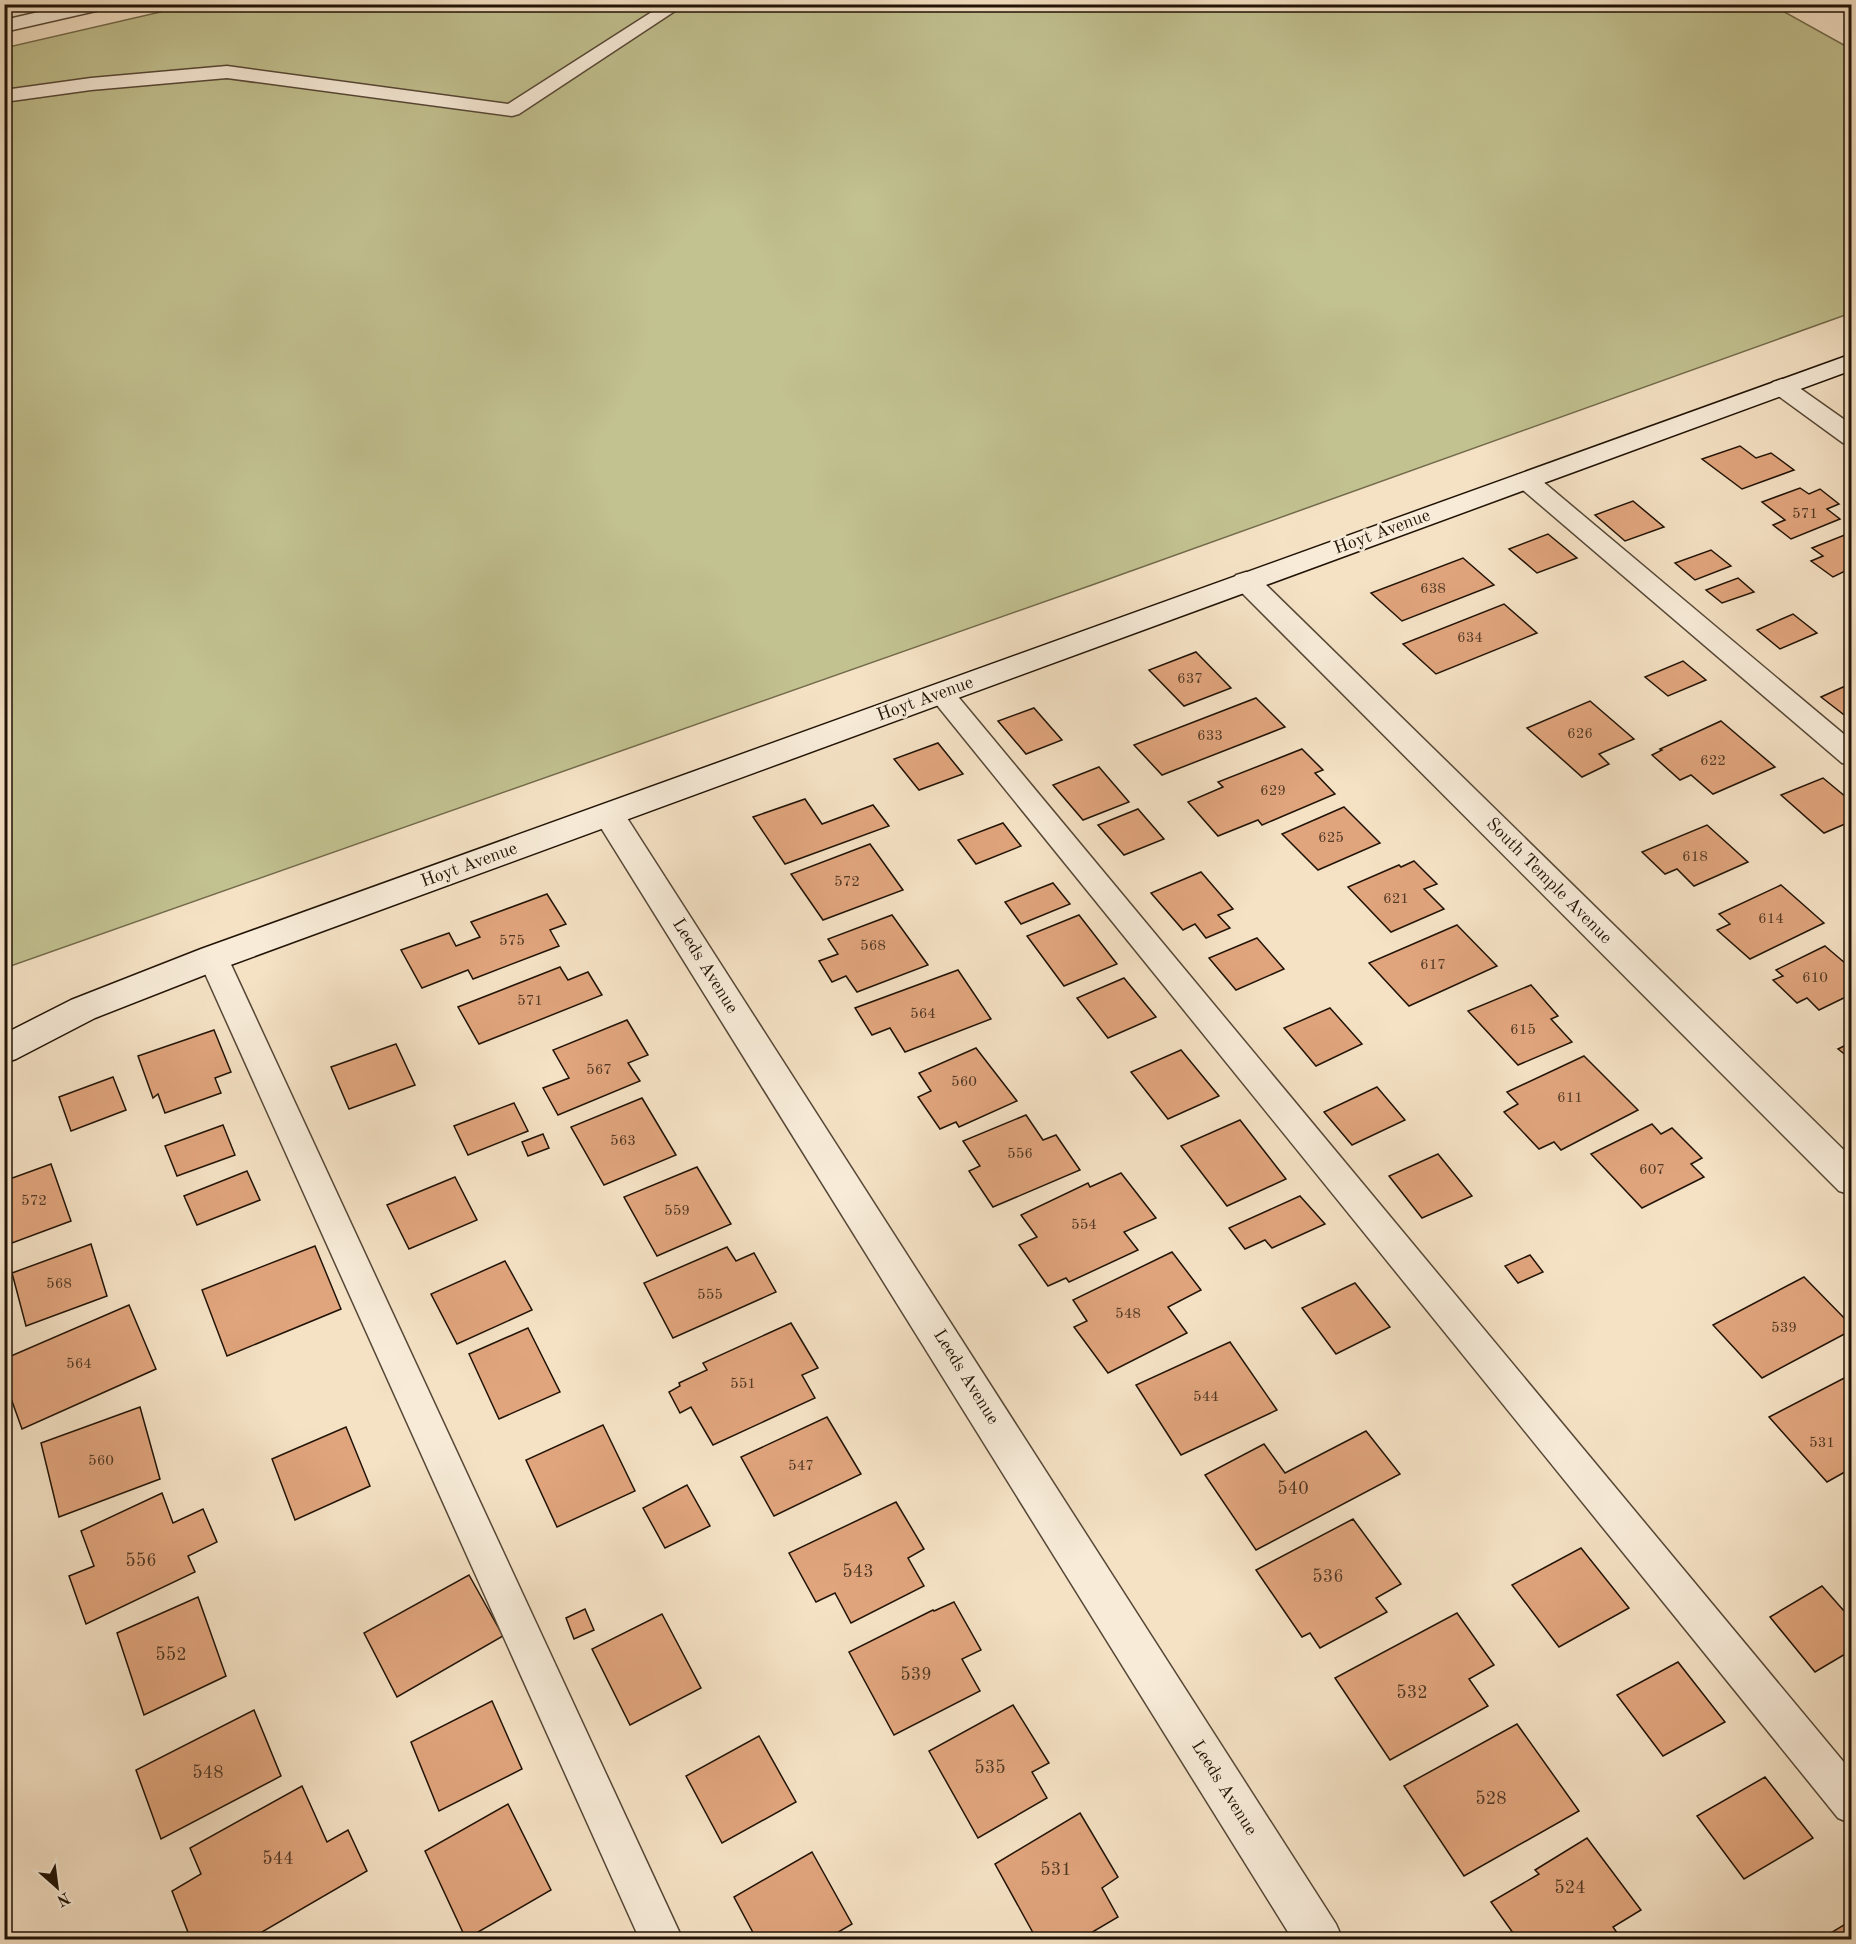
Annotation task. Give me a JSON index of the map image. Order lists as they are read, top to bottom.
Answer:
{
  "streets": {
    "street": ["Hoyt Avenue", "South Temple Avenue", "Leeds Avenue"]
  },
  "crossings": [
    ["Hoyt Avenue", "South Temple Avenue"],
    ["Hoyt Avenue", "Leeds Avenue"]
  ],
  "house_numbers": [
    "571",
    "638",
    "634",
    "637",
    "626",
    "633",
    "622",
    "629",
    "625",
    "618",
    "572",
    "621",
    "614",
    "575",
    "568",
    "617",
    "610",
    "571",
    "564",
    "615",
    "567",
    "560",
    "611",
    "563",
    "556",
    "607",
    "572",
    "559",
    "554",
    "568",
    "555",
    "548",
    "539",
    "564",
    "551",
    "544",
    "531",
    "560",
    "547",
    "540",
    "556",
    "543",
    "536",
    "552",
    "539",
    "532",
    "535",
    "548",
    "528",
    "544",
    "531",
    "524"
  ],
  "north": "bottom right"
}
